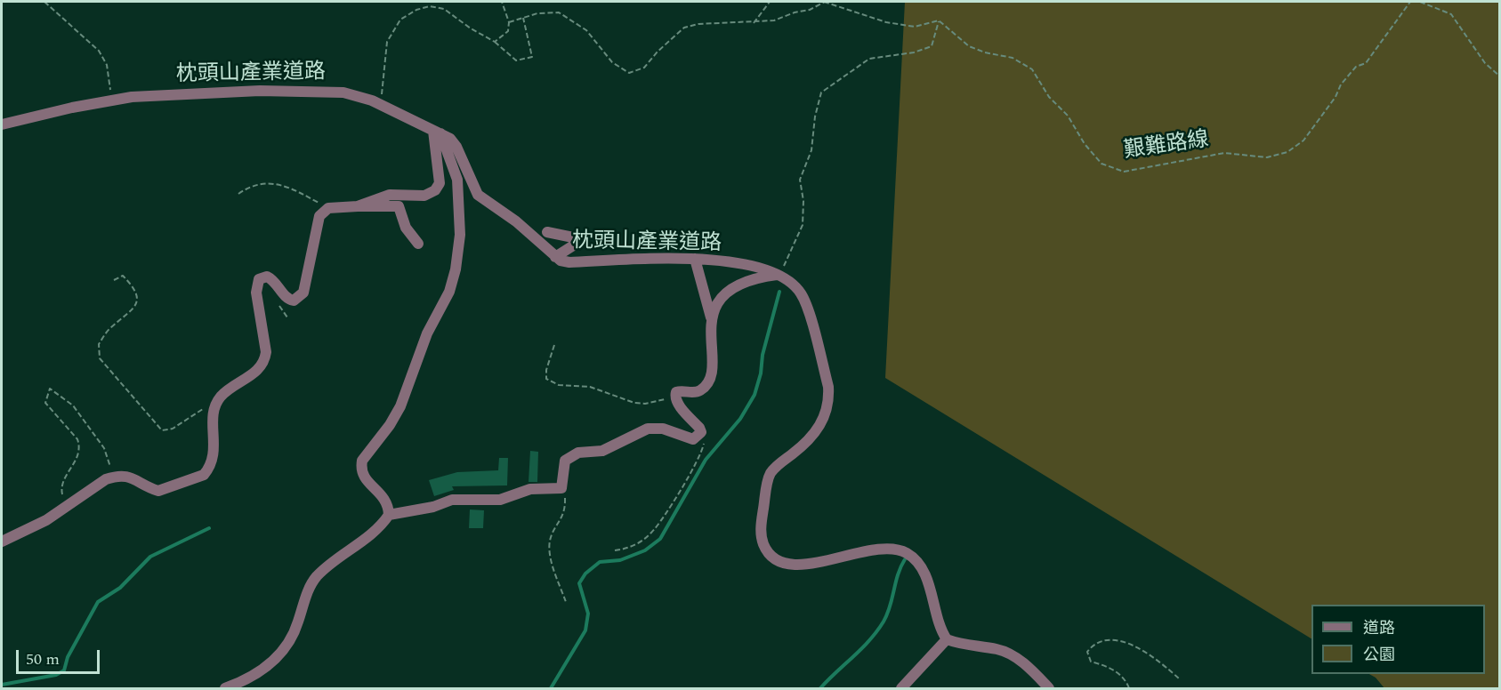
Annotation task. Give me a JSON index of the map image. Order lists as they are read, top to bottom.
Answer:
{
  "streets": {
    "street": ["枕頭山產業道路"],
    "path": ["艱難路線"]
  },
  "legend": ["道路", "公園"],
  "scale_bar": "50 m"
}
